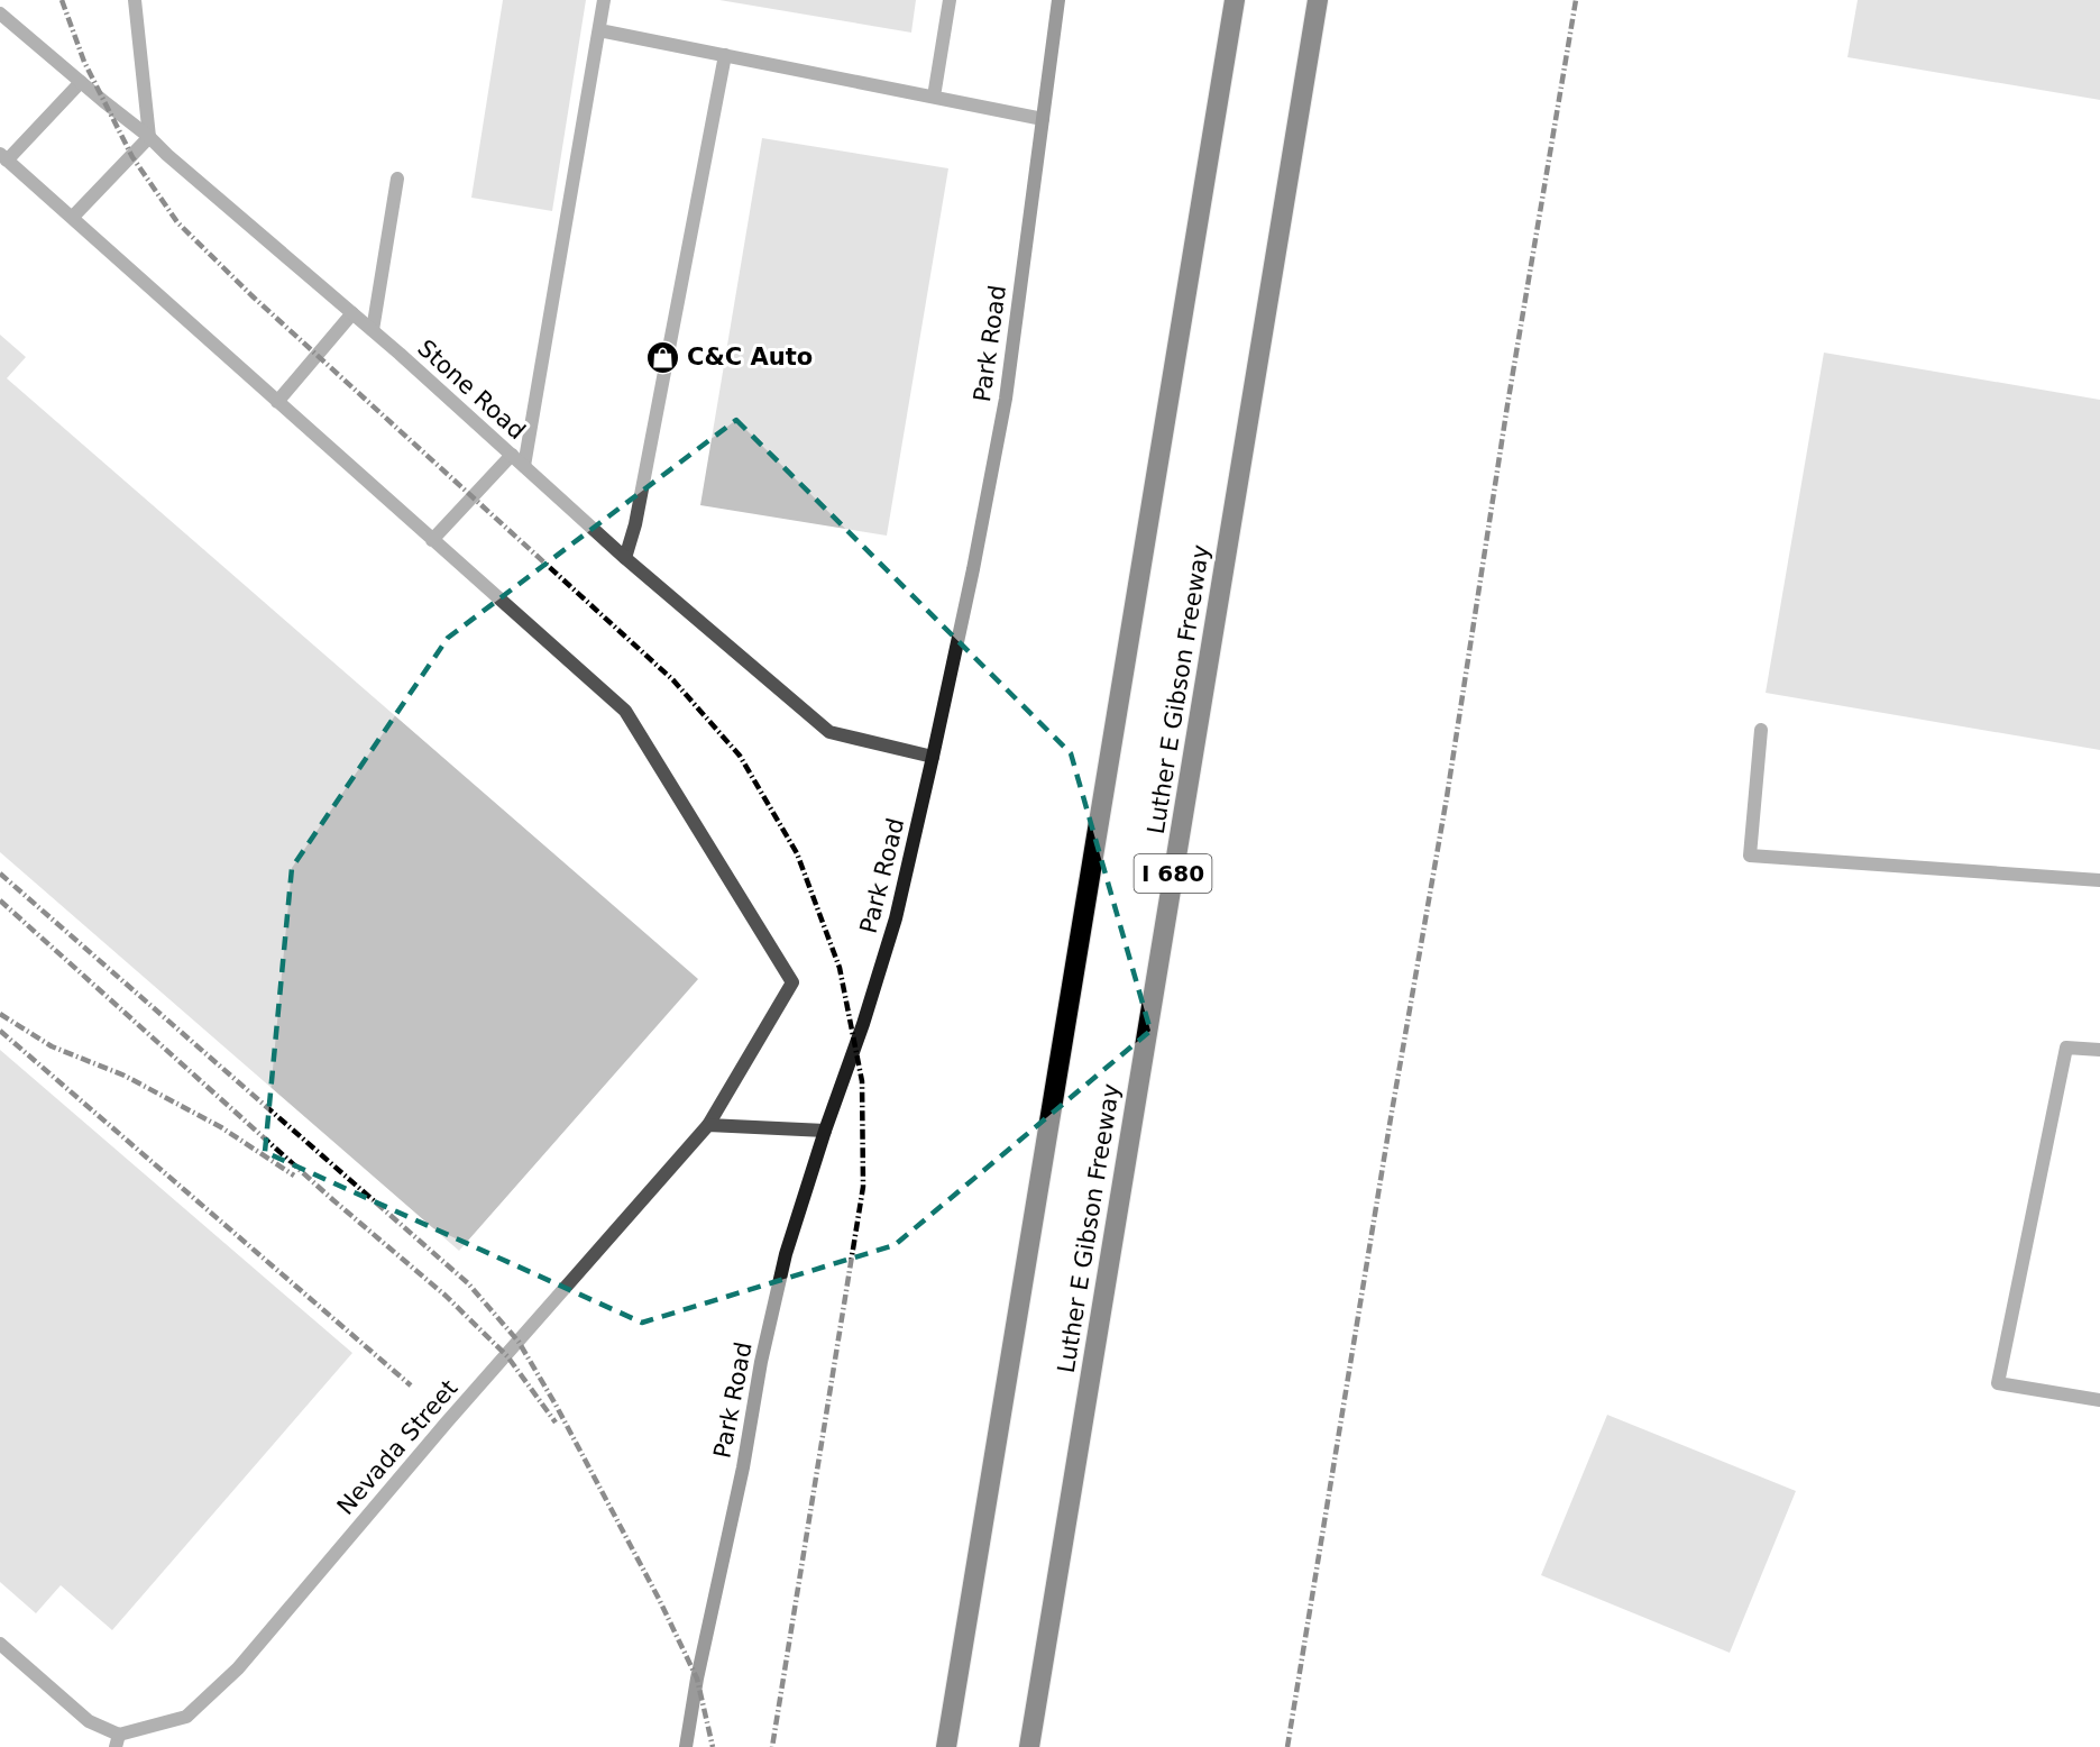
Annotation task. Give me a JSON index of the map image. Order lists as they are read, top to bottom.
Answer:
{
  "streets": {
    "highway": ["Luther E Gibson Freeway", "I 680"],
    "street": ["Park Road", "Stone Road", "Nevada Street"]
  },
  "crossings": [
    ["Park Road", "Stone Road"]
  ],
  "places": {
    "shop": ["C&C Auto"]
  }
}
